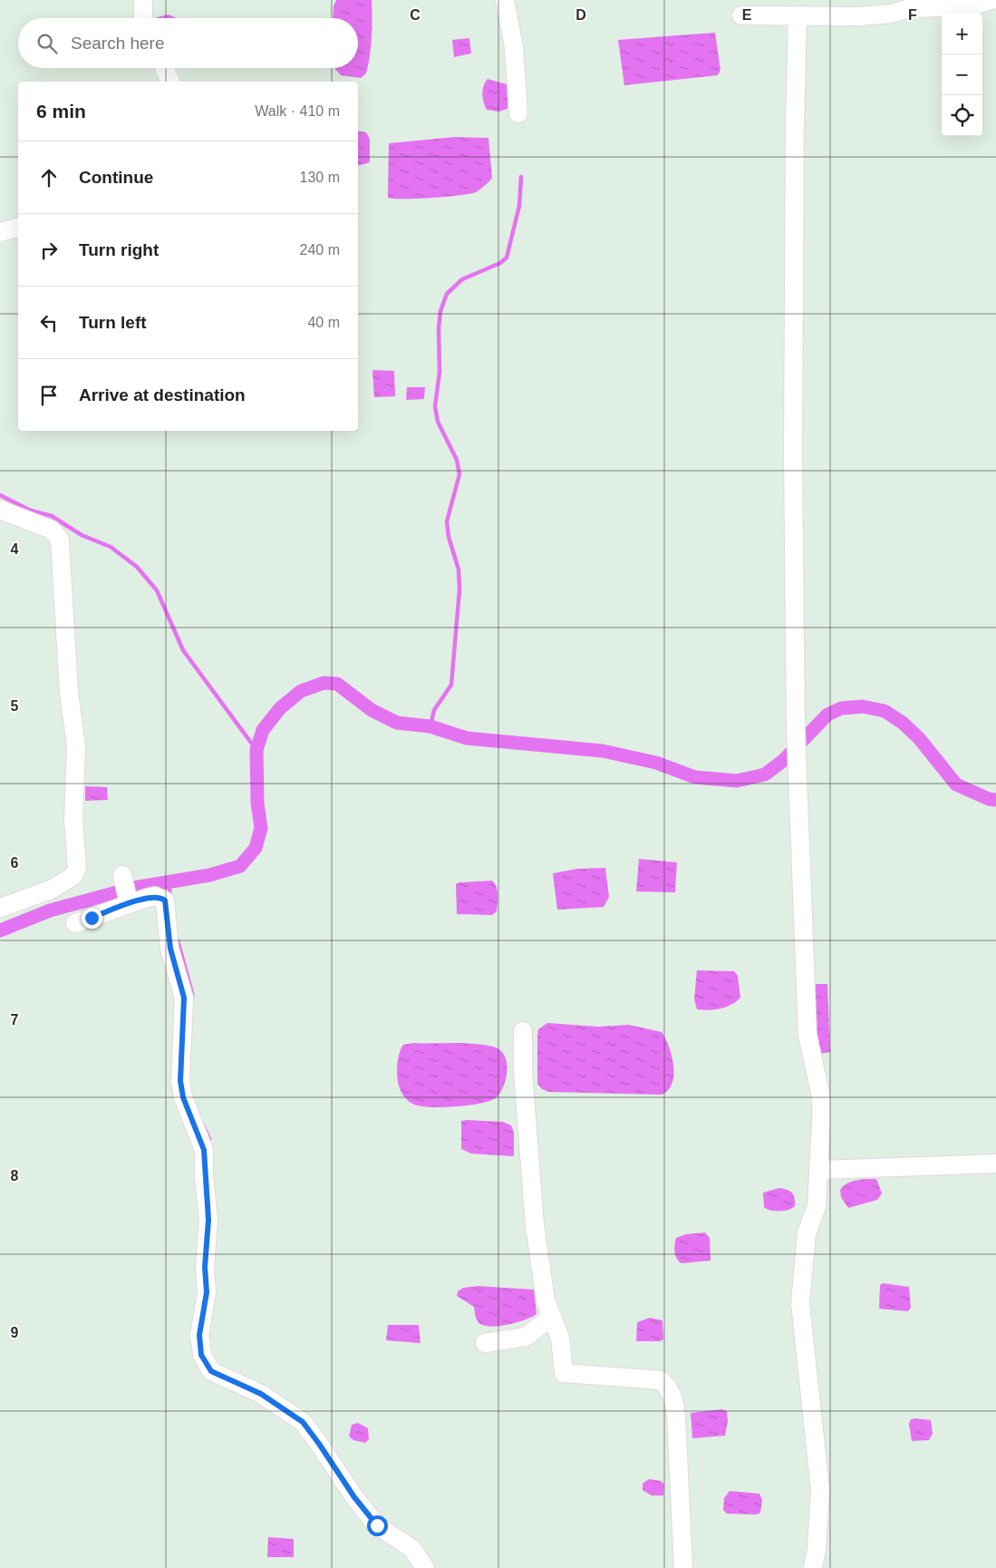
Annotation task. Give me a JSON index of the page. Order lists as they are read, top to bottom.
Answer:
{
  "page": {
    "map_buttons": ["+", "−"],
    "search": "Search here",
    "heading": ["6 min", "Walk · 410 m"],
    "list": [
      ["Continue", "130 m"],
      ["Turn right", "240 m"],
      ["Turn left", "40 m"],
      "Arrive at destination"
    ]
  },
  "grid": {
    "columns": [
      "C",
      "D",
      "E",
      "F"
    ],
    "rows": [
      "4",
      "5",
      "6",
      "7",
      "8",
      "9"
    ]
  }
}
